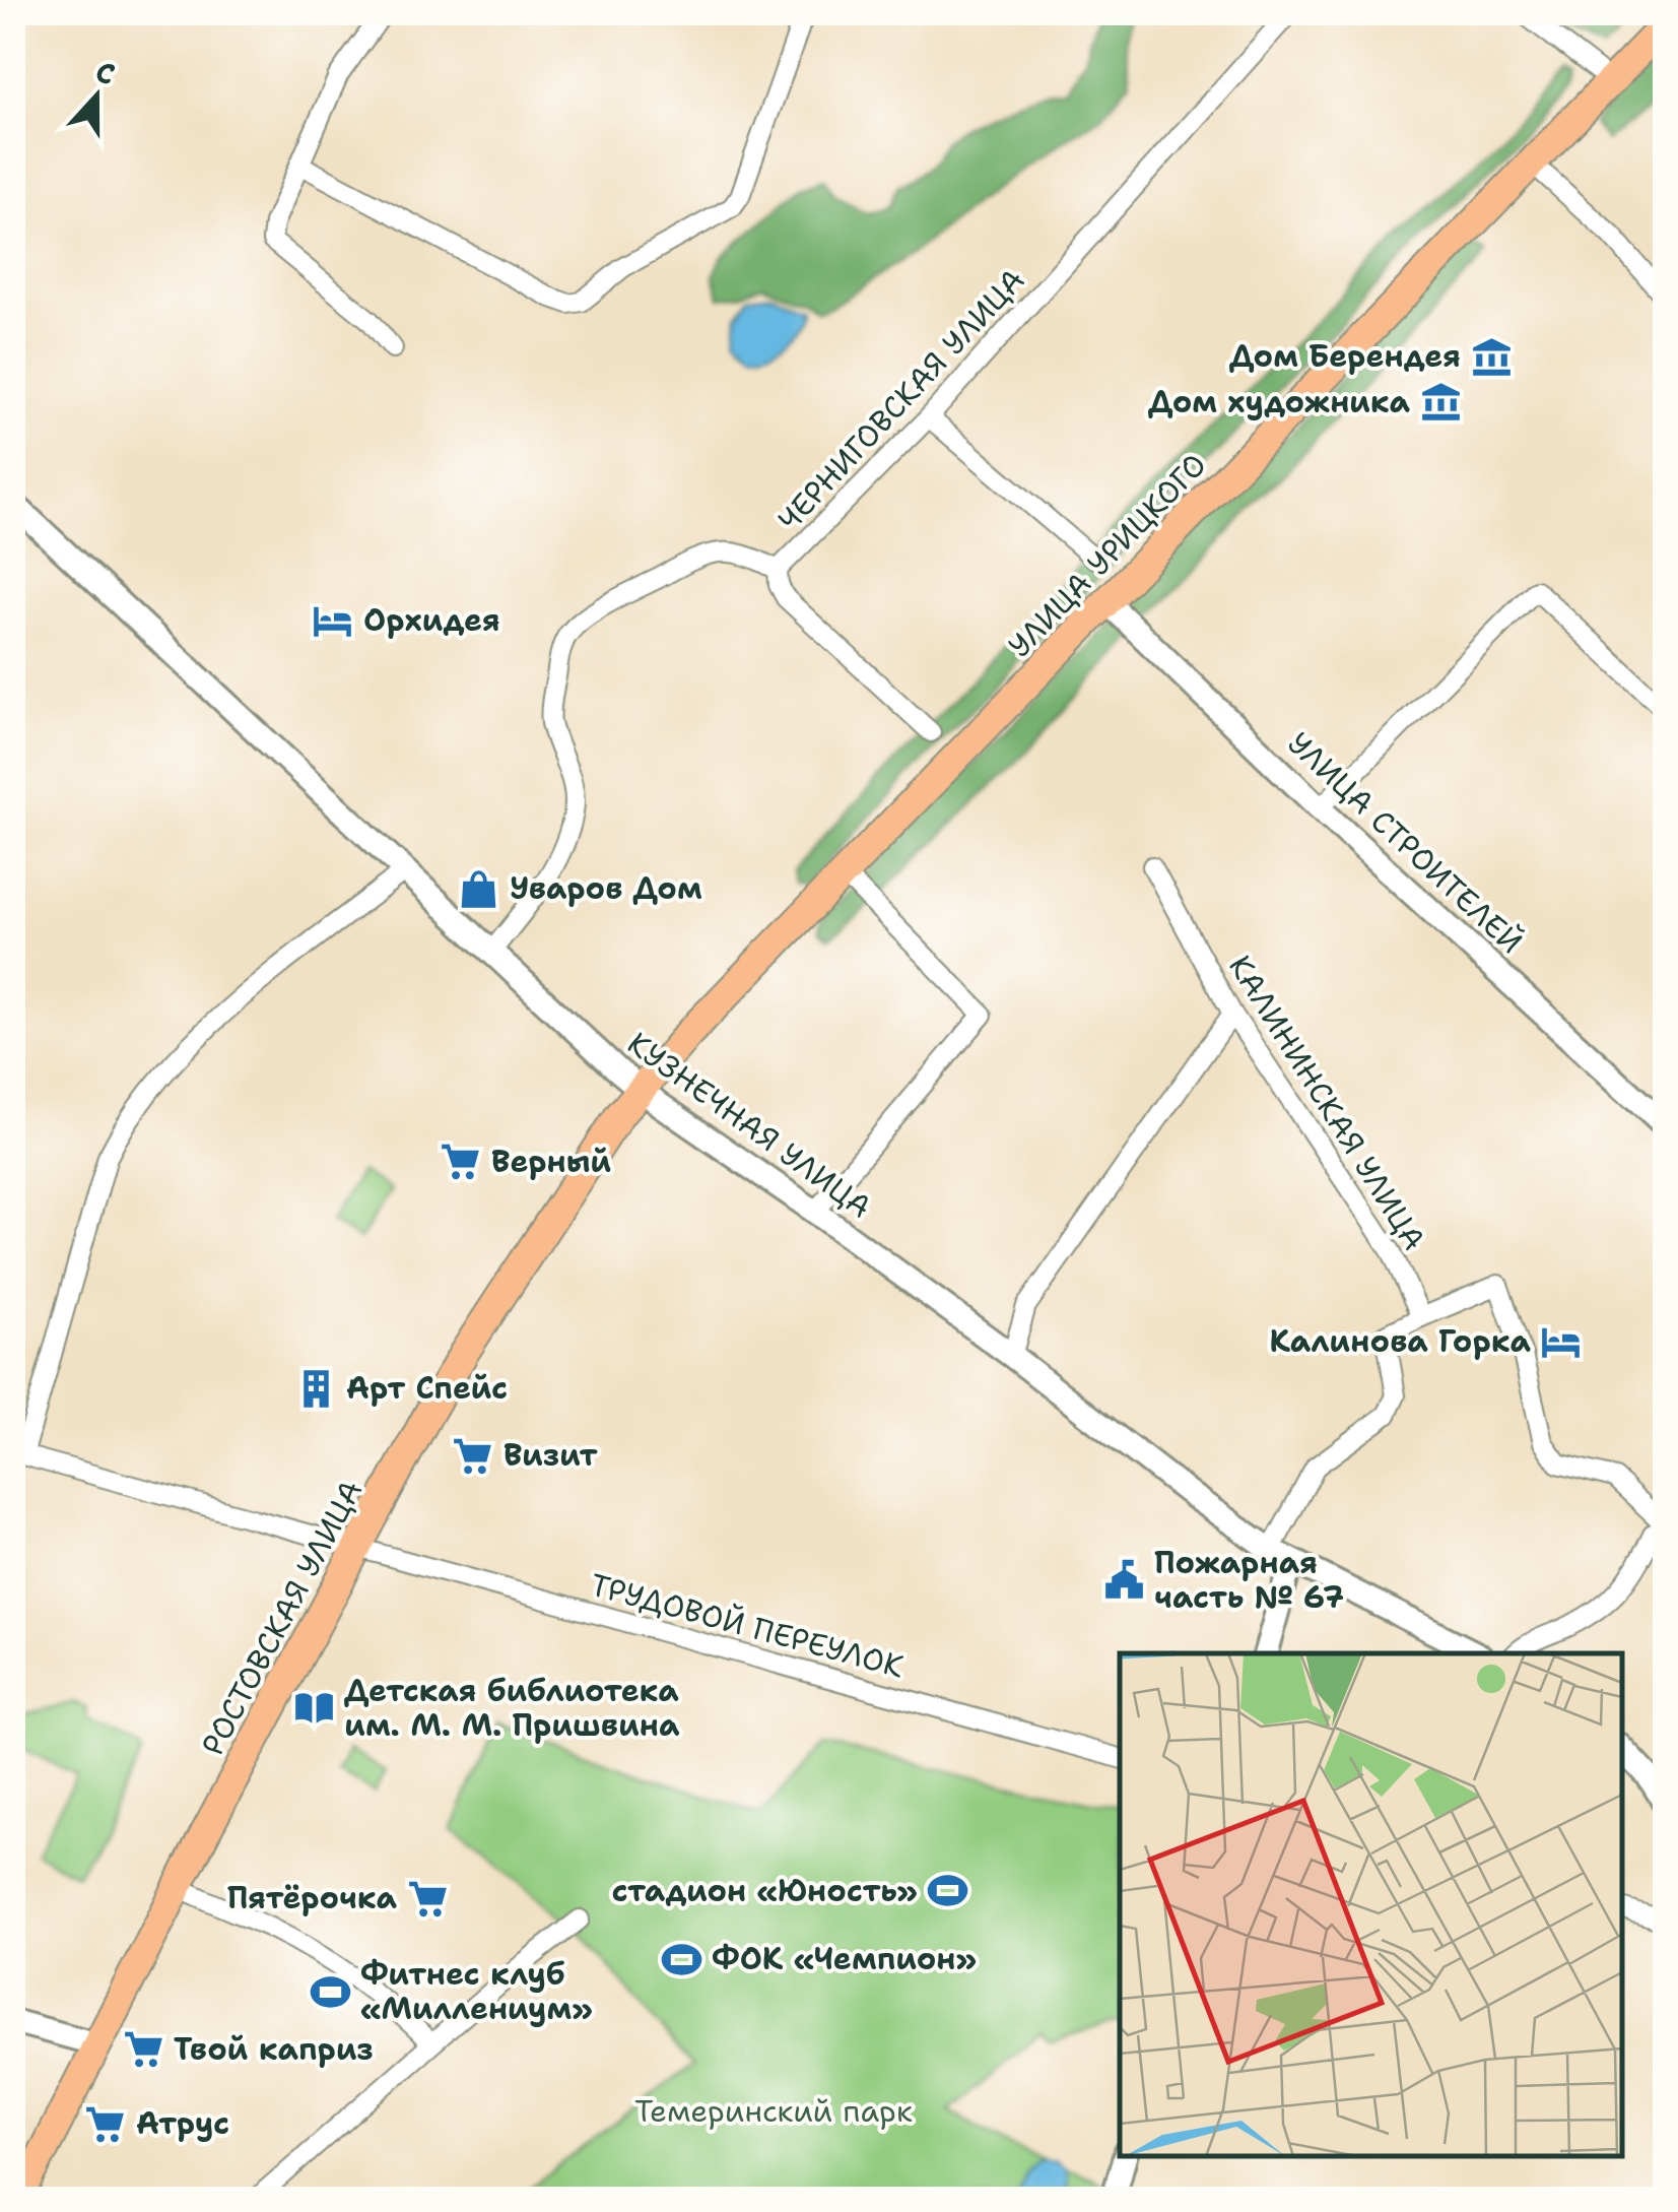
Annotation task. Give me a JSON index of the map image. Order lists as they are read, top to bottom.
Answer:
{
  "streets": {
    "main road": ["УЛИЦА УРИЦКОГО", "РОСТОВСКАЯ УЛИЦА"],
    "street": [
      "ЧЕРНИГОВСКАЯ УЛИЦА",
      "УЛИЦА СТРОИТЕЛЕЙ",
      "КАЛИНИНСКАЯ УЛИЦА",
      "КУЗНЕЧНАЯ УЛИЦА",
      "ТРУДОВОЙ ПЕРЕУЛОК"
    ]
  },
  "crossings": [
    ["ЧЕРНИГОВСКАЯ УЛИЦА", "КУЗНЕЧНАЯ УЛИЦА"],
    ["УЛИЦА УРИЦКОГО", "УЛИЦА СТРОИТЕЛЕЙ"],
    ["УЛИЦА УРИЦКОГО", "КУЗНЕЧНАЯ УЛИЦА"],
    ["УЛИЦА УРИЦКОГО", "РОСТОВСКАЯ УЛИЦА"],
    ["КУЗНЕЧНАЯ УЛИЦА", "РОСТОВСКАЯ УЛИЦА"],
    ["РОСТОВСКАЯ УЛИЦА", "ТРУДОВОЙ ПЕРЕУЛОК"]
  ],
  "parks": ["Темеринский парк"],
  "places": {
    "museum": ["Дом Берендея", "Дом художника"],
    "hotel": ["Орхидея", "Калинова Горка"],
    "shop": ["Уваров Дом"],
    "supermarket": [
      "Верный",
      "Визит",
      "Пятёрочка",
      "Твой каприз",
      "Атрус"
    ],
    "building": ["Арт Спейс"],
    "public building": ["Пожарная часть № 67"],
    "library": ["Детская библиотека им. М. М. Пришвина"],
    "sports": ["стадион «Юность»", "ФОК «Чемпион»", "Фитнес клуб «Миллениум»"]
  },
  "north": "top"
}
